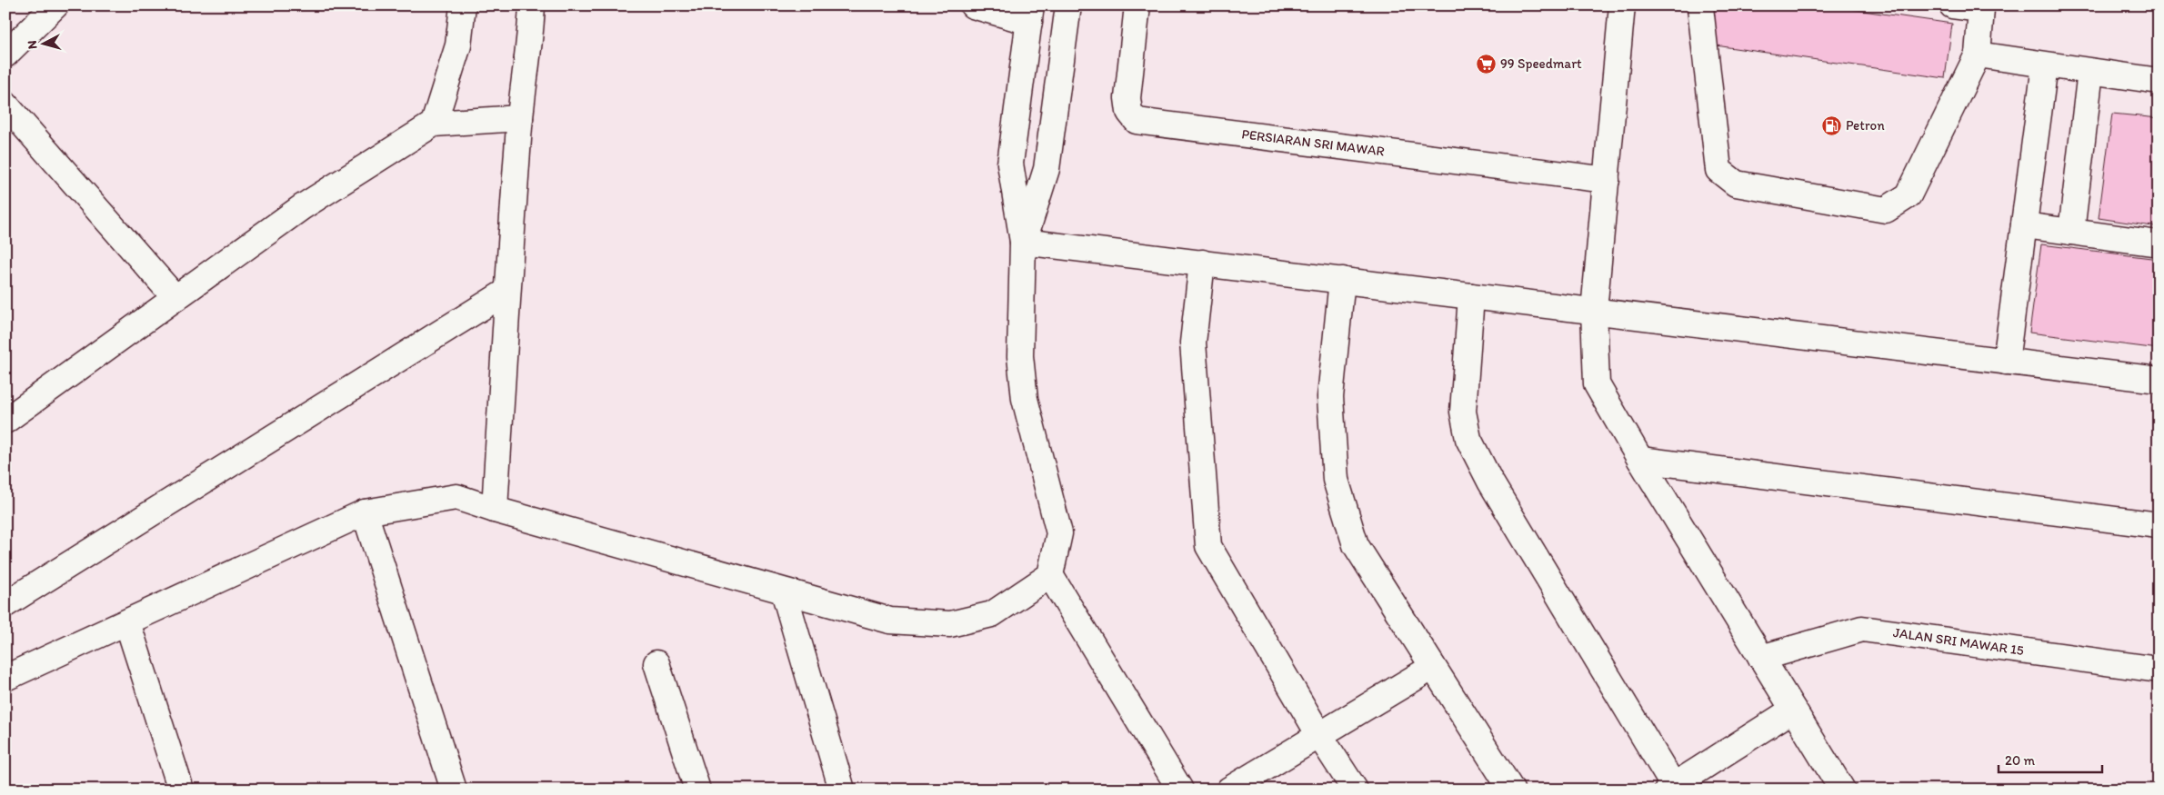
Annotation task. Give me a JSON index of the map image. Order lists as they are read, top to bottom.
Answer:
{
  "streets": {
    "street": ["PERSIARAN SRI MAWAR", "JALAN SRI MAWAR 15"]
  },
  "places": {
    "supermarket": ["99 Speedmart"],
    "fuel station": ["Petron"]
  },
  "scale_bar": "20 m",
  "north": "left"
}
